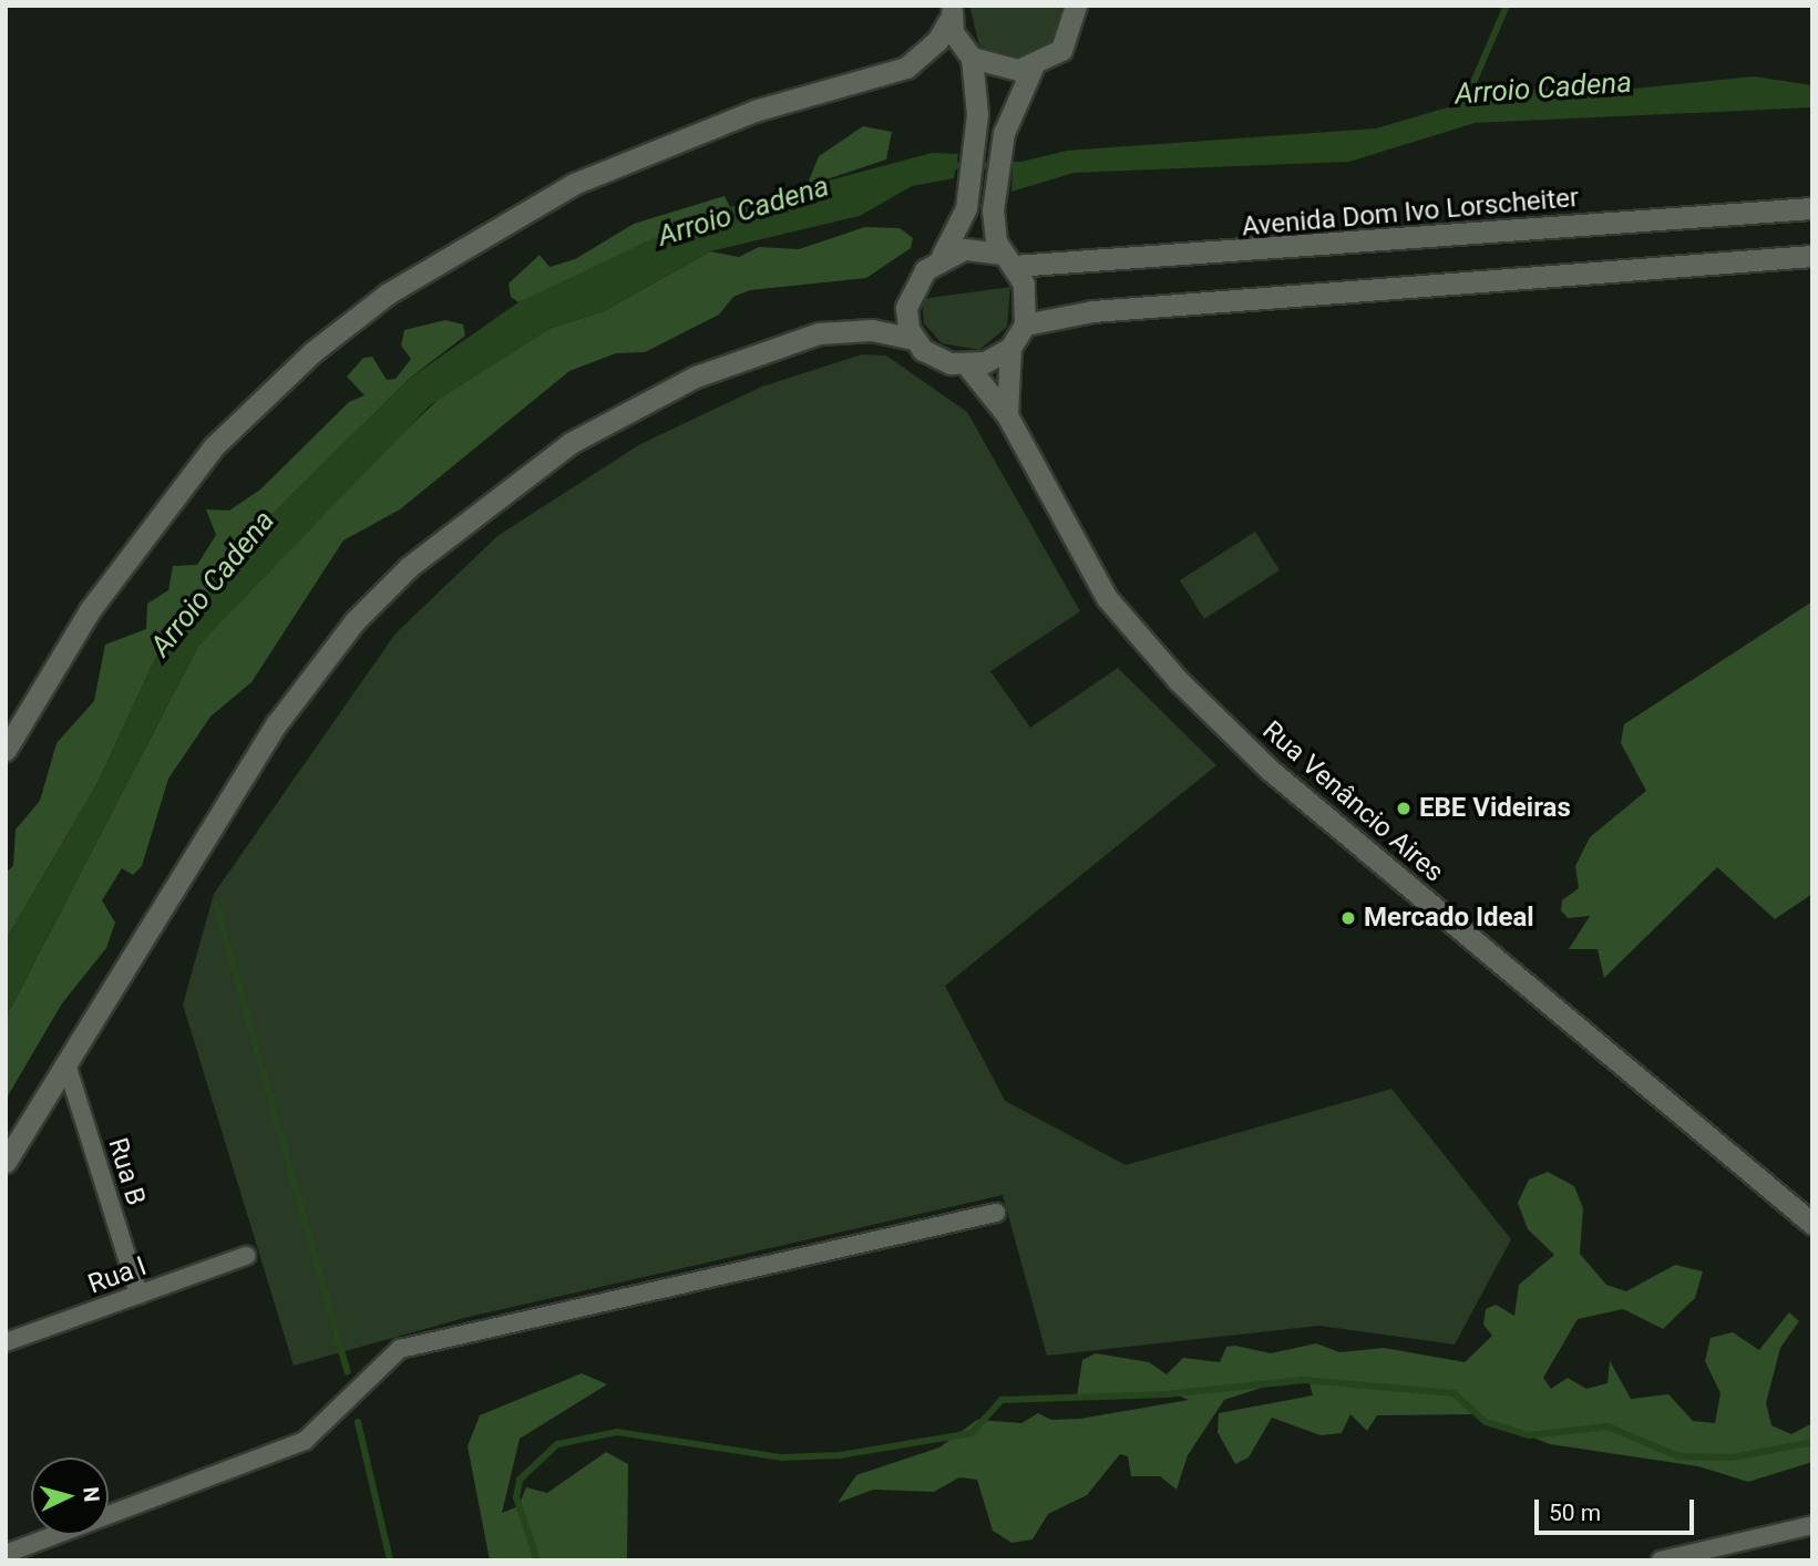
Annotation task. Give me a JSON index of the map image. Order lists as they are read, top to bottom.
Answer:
{
  "streets": {
    "main road": ["Avenida Dom Ivo Lorscheiter", "Rua Venâncio Aires"],
    "street": ["Rua B", "Rua I"]
  },
  "crossings": [
    ["Avenida Dom Ivo Lorscheiter", "Rua Venâncio Aires"],
    ["Rua B", "Rua I"]
  ],
  "water": ["Arroio Cadena"],
  "places": ["EBE Videiras", "Mercado Ideal"],
  "scale_bar": "50 m",
  "north": "right"
}
